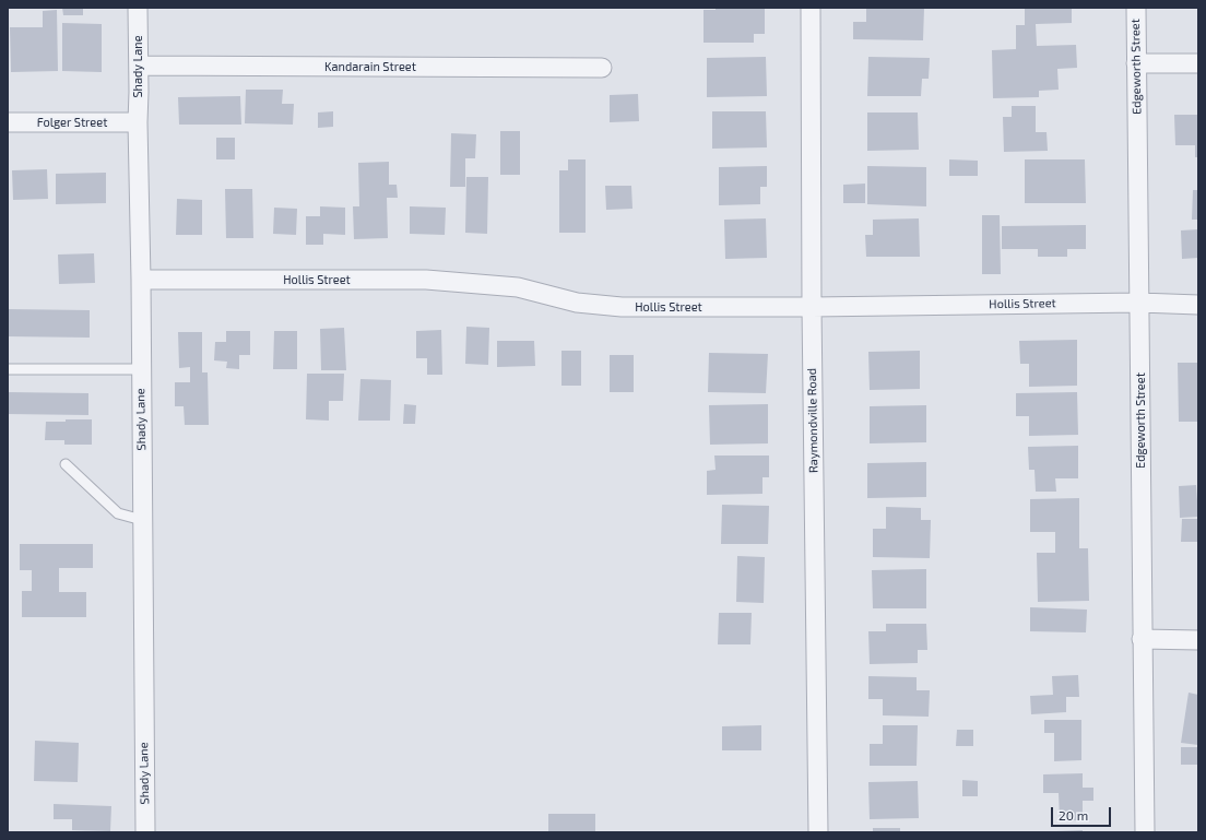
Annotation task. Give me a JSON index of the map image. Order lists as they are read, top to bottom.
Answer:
{
  "streets": {
    "street": [
      "Shady Lane",
      "Kandarain Street",
      "Edgeworth Street",
      "Folger Street",
      "Hollis Street",
      "Raymondville Road"
    ]
  },
  "crossings": [
    ["Shady Lane", "Kandarain Street"],
    ["Shady Lane", "Folger Street"],
    ["Shady Lane", "Hollis Street"],
    ["Edgeworth Street", "Hollis Street"],
    ["Hollis Street", "Raymondville Road"]
  ],
  "scale_bar": "20 m"
}
